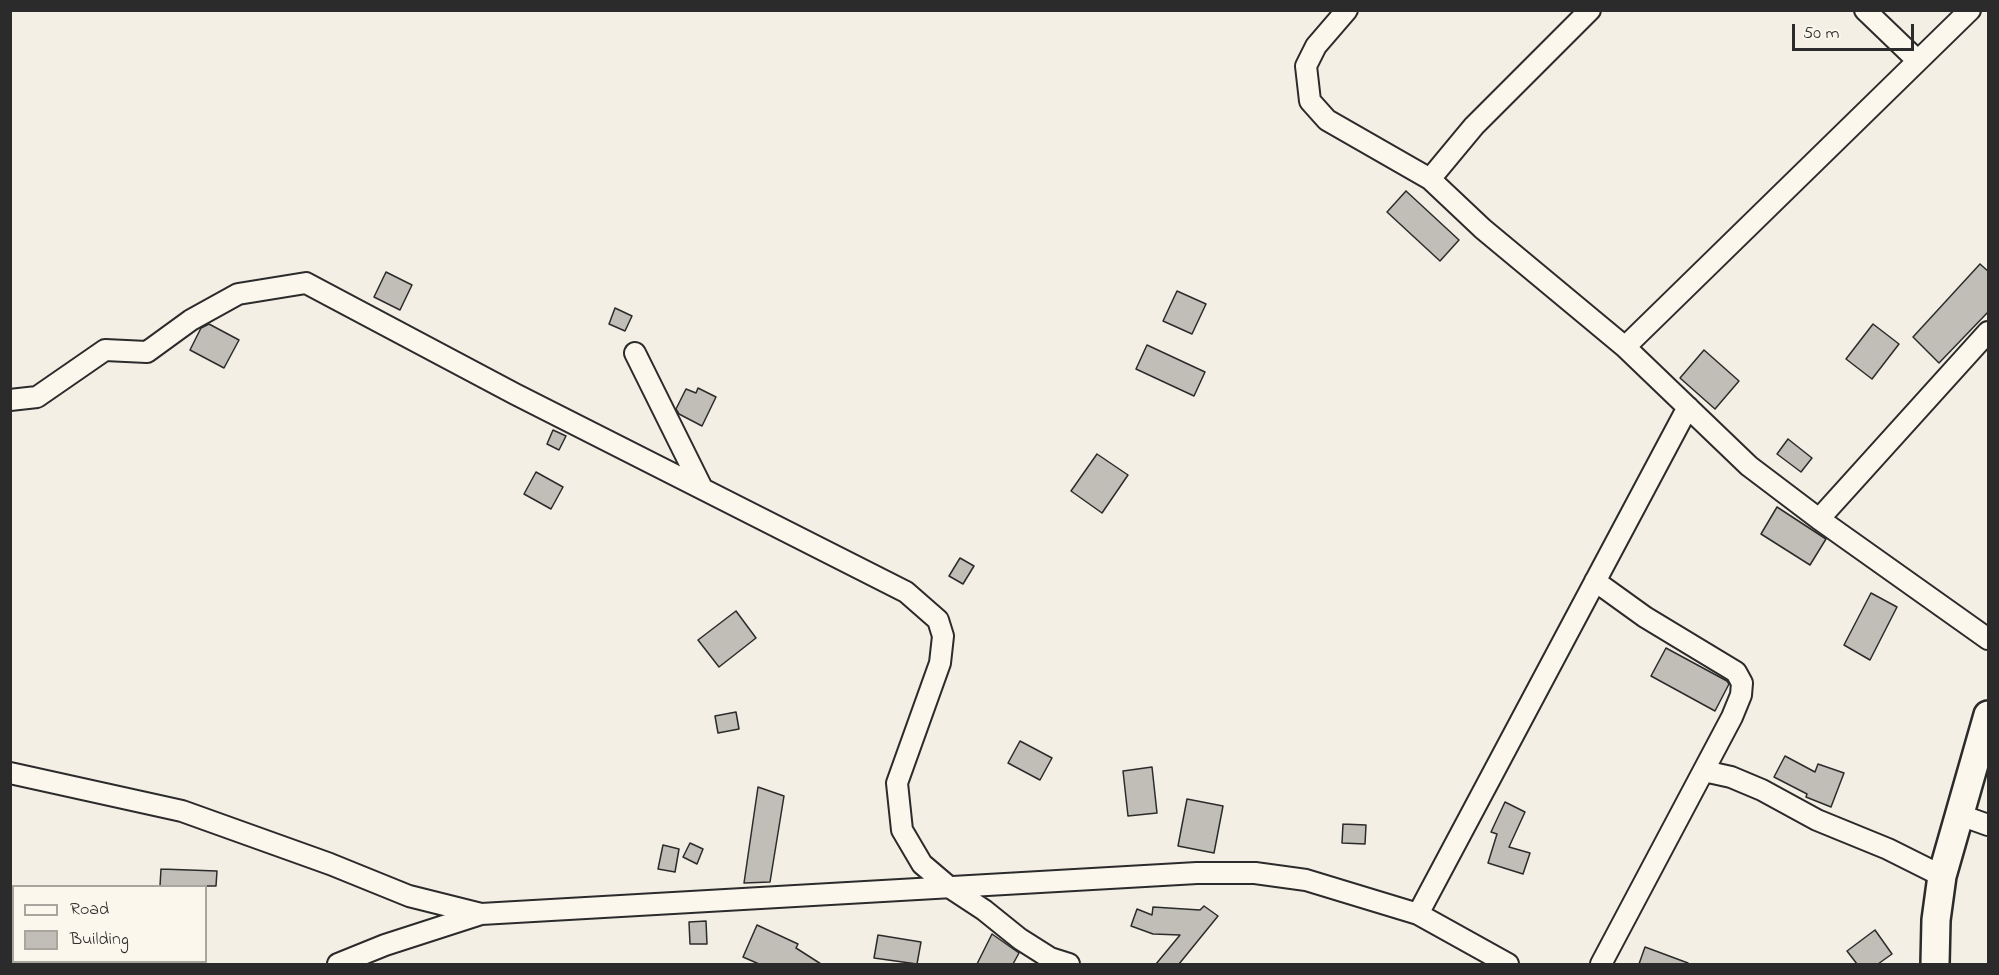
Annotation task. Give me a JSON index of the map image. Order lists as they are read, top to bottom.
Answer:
{
  "legend": ["Road", "Building"],
  "scale_bar": "50 m"
}
